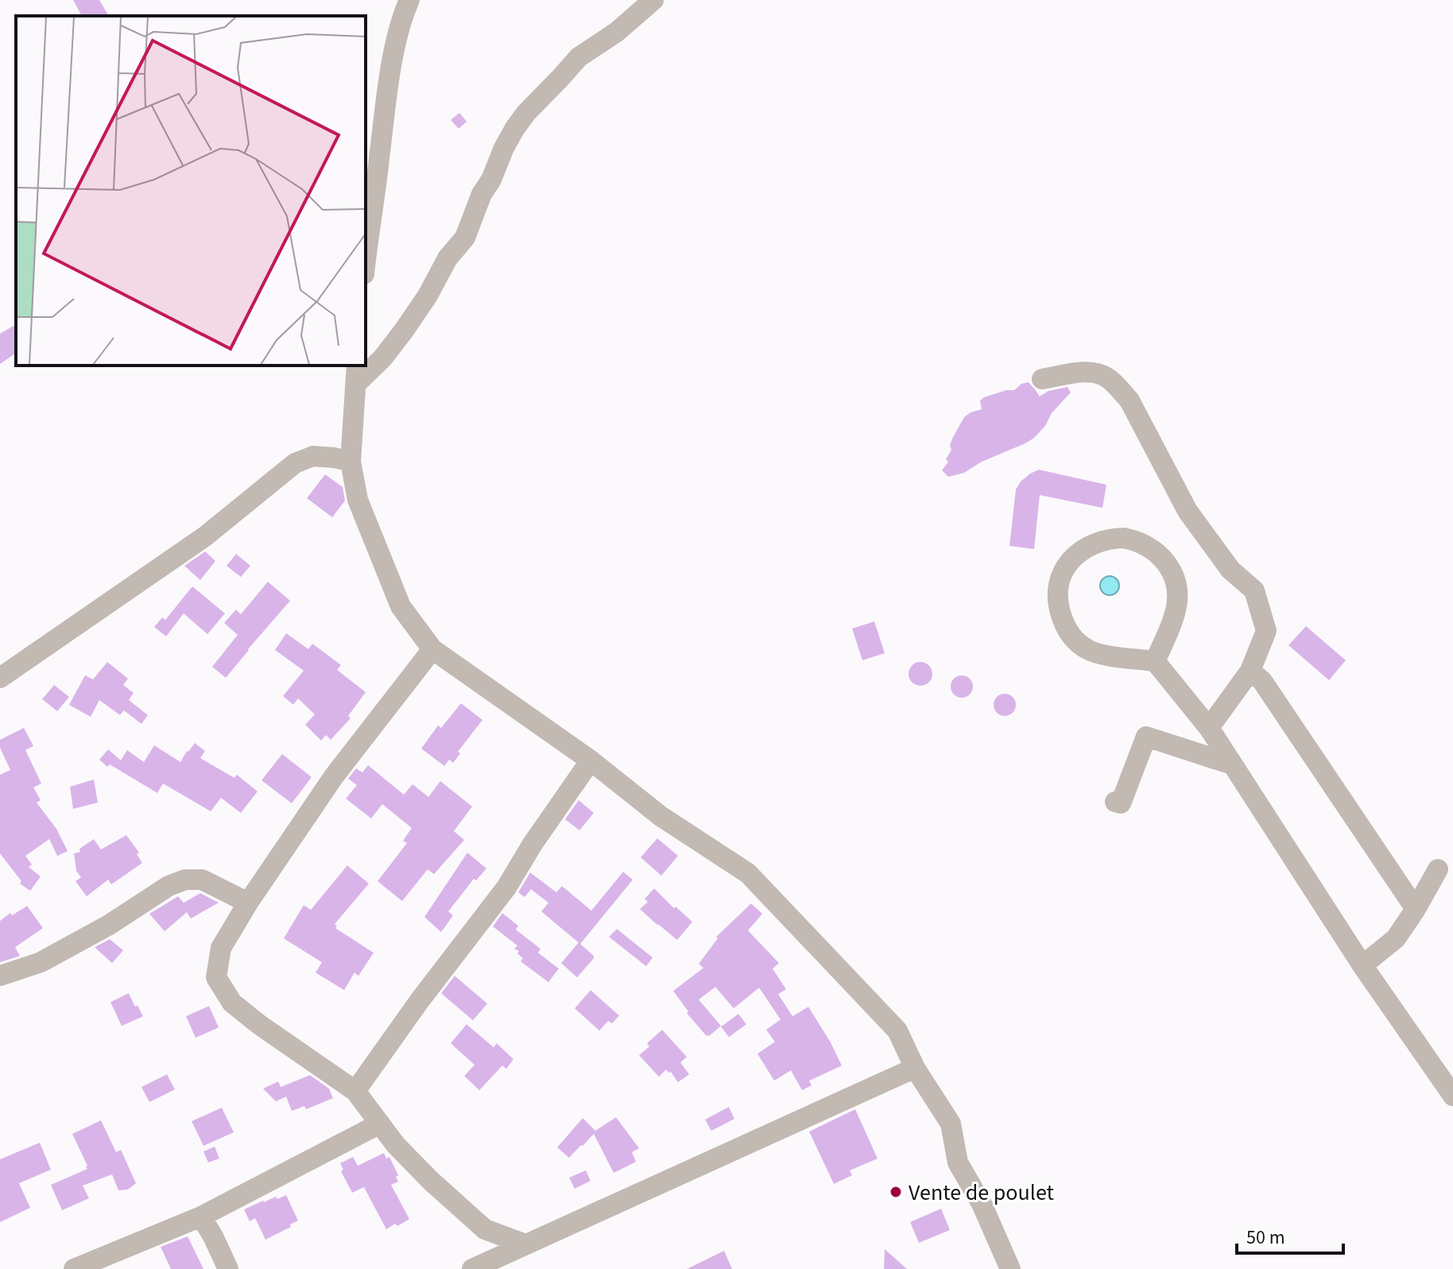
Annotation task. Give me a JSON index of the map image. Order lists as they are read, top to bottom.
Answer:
{
  "places": ["Vente de poulet"],
  "scale_bar": "50 m"
}
